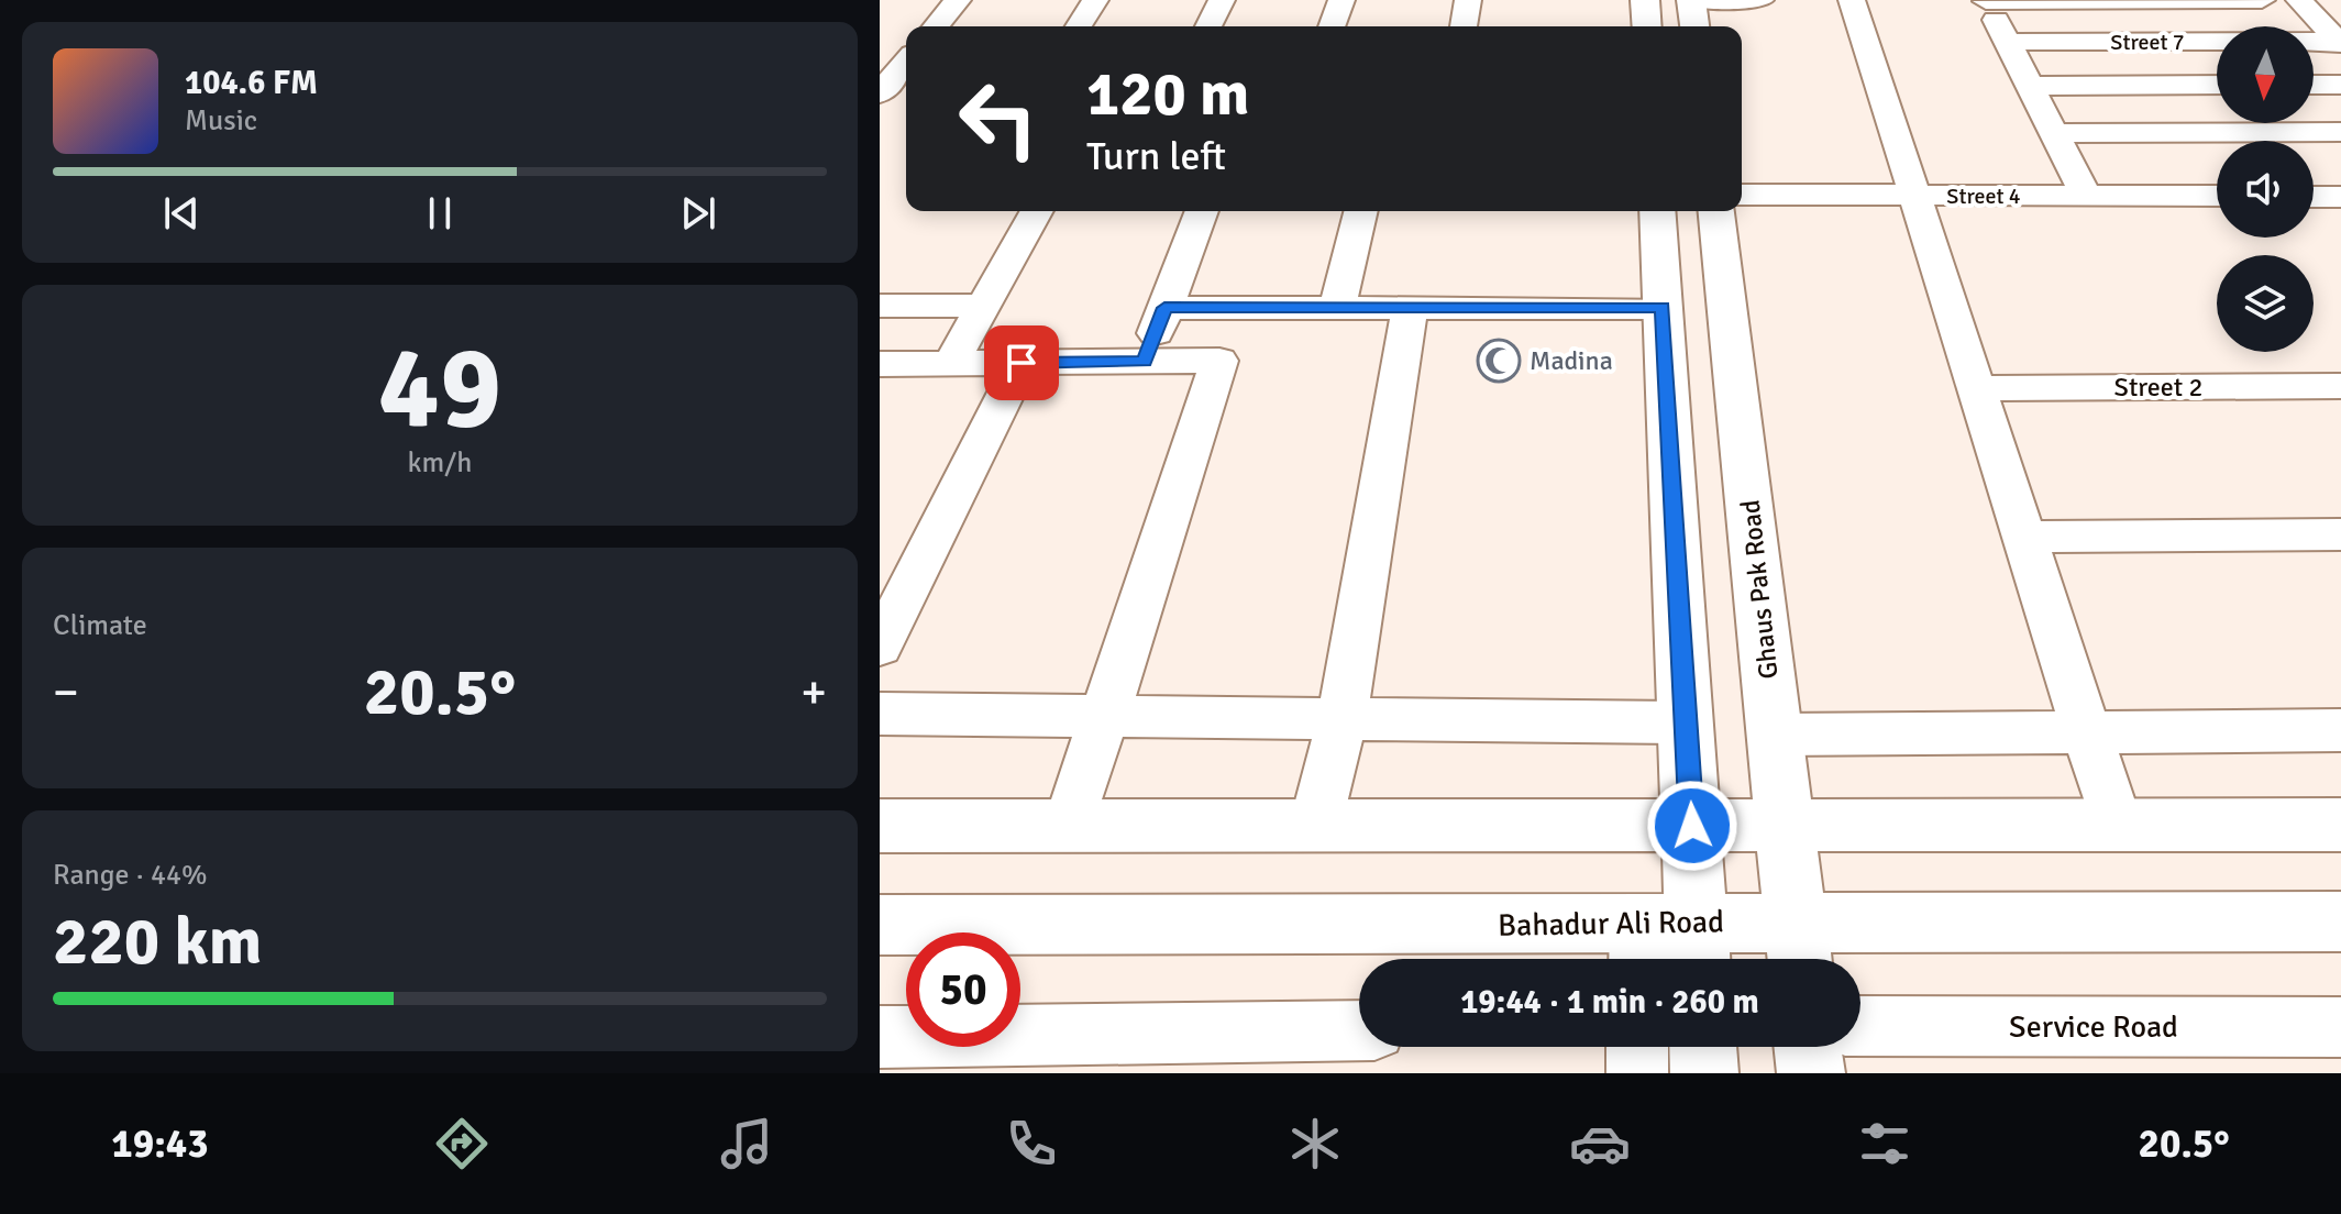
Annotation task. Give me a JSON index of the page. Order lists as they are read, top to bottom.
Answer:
{
  "streets": {
    "main road": ["Ghaus Pak Road", "Bahadur Ali Road"],
    "street": [
      "Street 7",
      "Street 4",
      "Street 2",
      "Service Road"
    ]
  },
  "crossings": [
    ["Ghaus Pak Road", "Bahadur Ali Road"]
  ],
  "places": {
    "mosque": ["Madina"]
  },
  "north": "bottom",
  "page": {
    "turn": ["120 m", "Turn left"],
    "song": ["104.6 FM", "Music"],
    "tile": [
      ["49", "km/h"],
      "Climate",
      ["Range · 44%", "220 km"]
    ],
    "heat": ["−", "20.5°", "+"],
    "limit": "50",
    "trip": "19:44 · 1 min · 260 m",
    "tabs": ["19:43", "20.5°"]
  }
}
